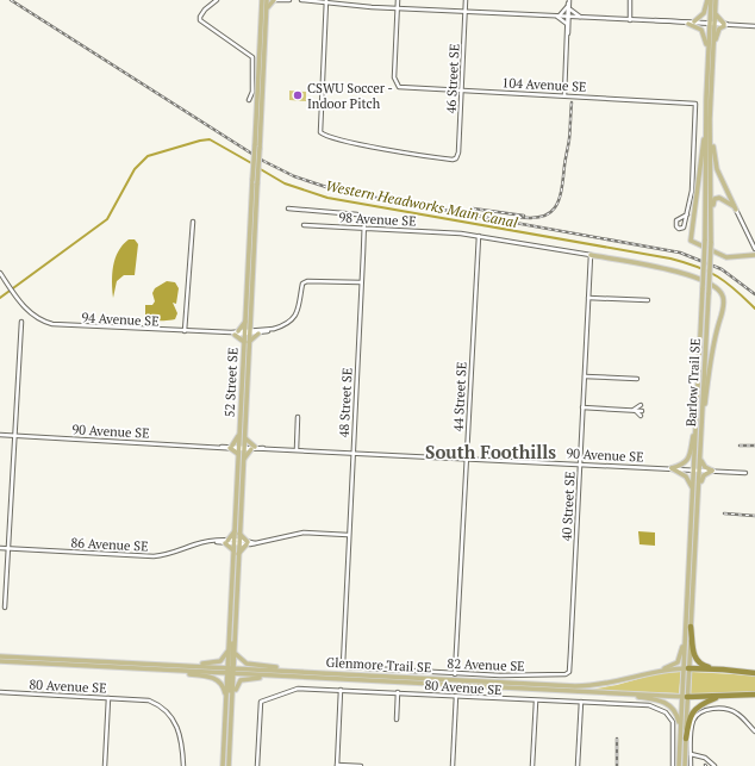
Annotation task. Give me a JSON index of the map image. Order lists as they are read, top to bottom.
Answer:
{
  "streets": {
    "highway": ["Glenmore Trail SE"],
    "main road": ["52 Street SE", "Barlow Trail SE"],
    "street": [
      "46 Street SE",
      "104 Avenue SE",
      "98 Avenue SE",
      "94 Avenue SE",
      "44 Street SE",
      "48 Street SE",
      "90 Avenue SE",
      "40 Street SE",
      "86 Avenue SE",
      "82 Avenue SE",
      "80 Avenue SE"
    ]
  },
  "crossings": [
    ["46 Street SE", "104 Avenue SE"],
    ["98 Avenue SE", "44 Street SE"],
    ["98 Avenue SE", "48 Street SE"],
    ["98 Avenue SE", "40 Street SE"],
    ["94 Avenue SE", "52 Street SE"],
    ["94 Avenue SE", "48 Street SE"],
    ["52 Street SE", "90 Avenue SE"],
    ["52 Street SE", "86 Avenue SE"],
    ["52 Street SE", "Glenmore Trail SE"],
    ["Barlow Trail SE", "90 Avenue SE"],
    ["Barlow Trail SE", "Glenmore Trail SE"],
    ["44 Street SE", "90 Avenue SE"],
    ["44 Street SE", "82 Avenue SE"],
    ["48 Street SE", "90 Avenue SE"],
    ["48 Street SE", "86 Avenue SE"],
    ["48 Street SE", "82 Avenue SE"],
    ["90 Avenue SE", "40 Street SE"],
    ["40 Street SE", "82 Avenue SE"]
  ],
  "districts": ["South Foothills"],
  "water": ["Western Headworks Main Canal"],
  "places": ["CSWU Soccer - Indoor Pitch"]
}
